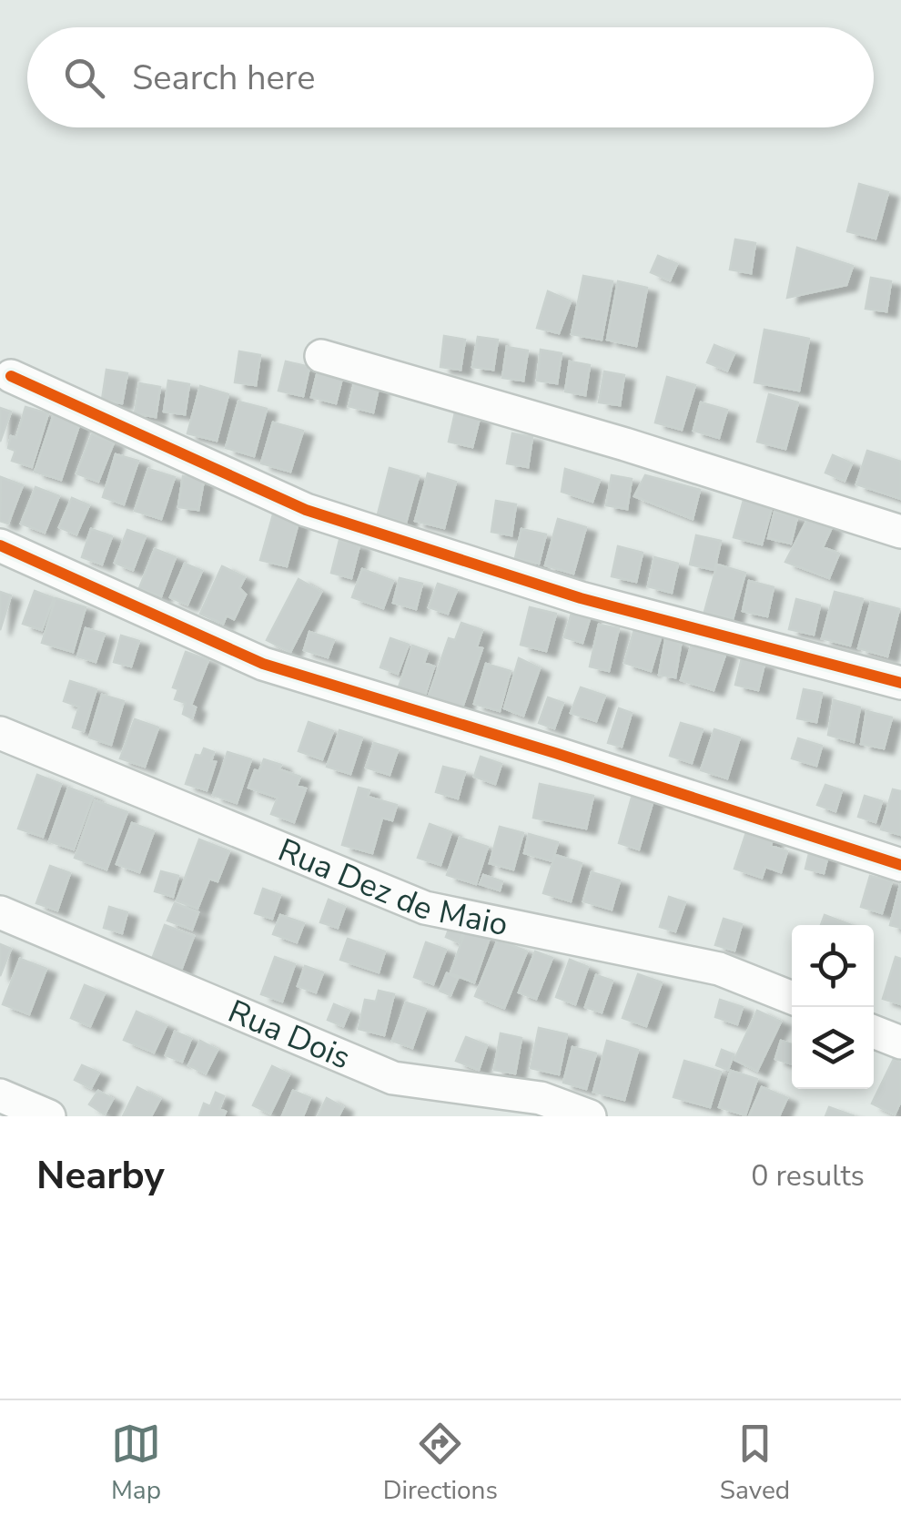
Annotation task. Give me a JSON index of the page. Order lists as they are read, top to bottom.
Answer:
{
  "streets": {
    "street": ["Rua Dez de Maio", "Rua Dois"]
  },
  "page": {
    "search": "Search here",
    "heading": ["Nearby", "0 results"],
    "nav": ["Map", "Directions", "Saved"]
  }
}
